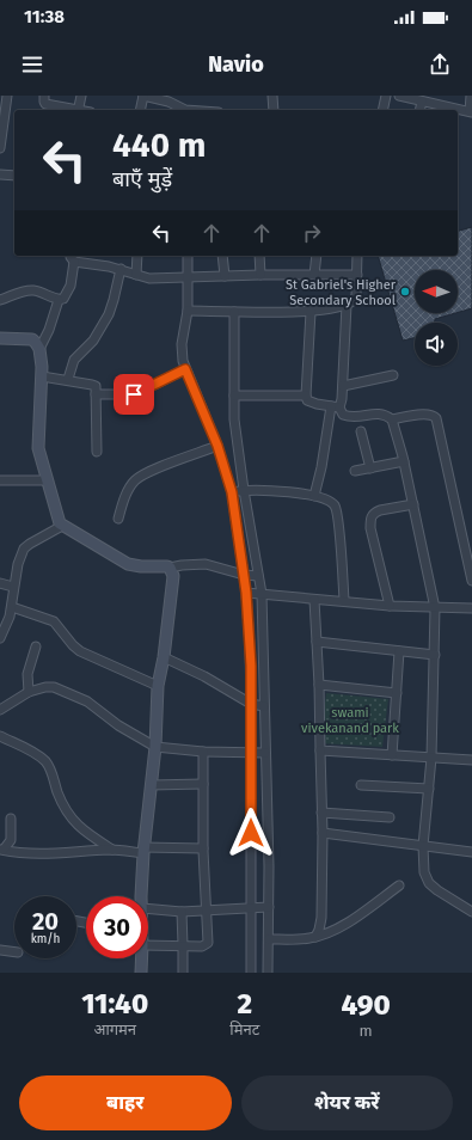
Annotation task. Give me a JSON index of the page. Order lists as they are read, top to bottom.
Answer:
{
  "parks": ["swami vivekanand park"],
  "places": ["St Gabriel's Higher Secondary School"],
  "north": "left",
  "page": {
    "status": "11:38",
    "header": "Navio",
    "turn": ["440 m", "बाएँ मुड़ें"],
    "speed": "20 km/h",
    "limit": "30",
    "eta": [
      "11:40",
      "आगमन",
      "2",
      "मिनट",
      "490",
      "m"
    ],
    "buttons": ["बाहर", "शेयर करें"]
  }
}
